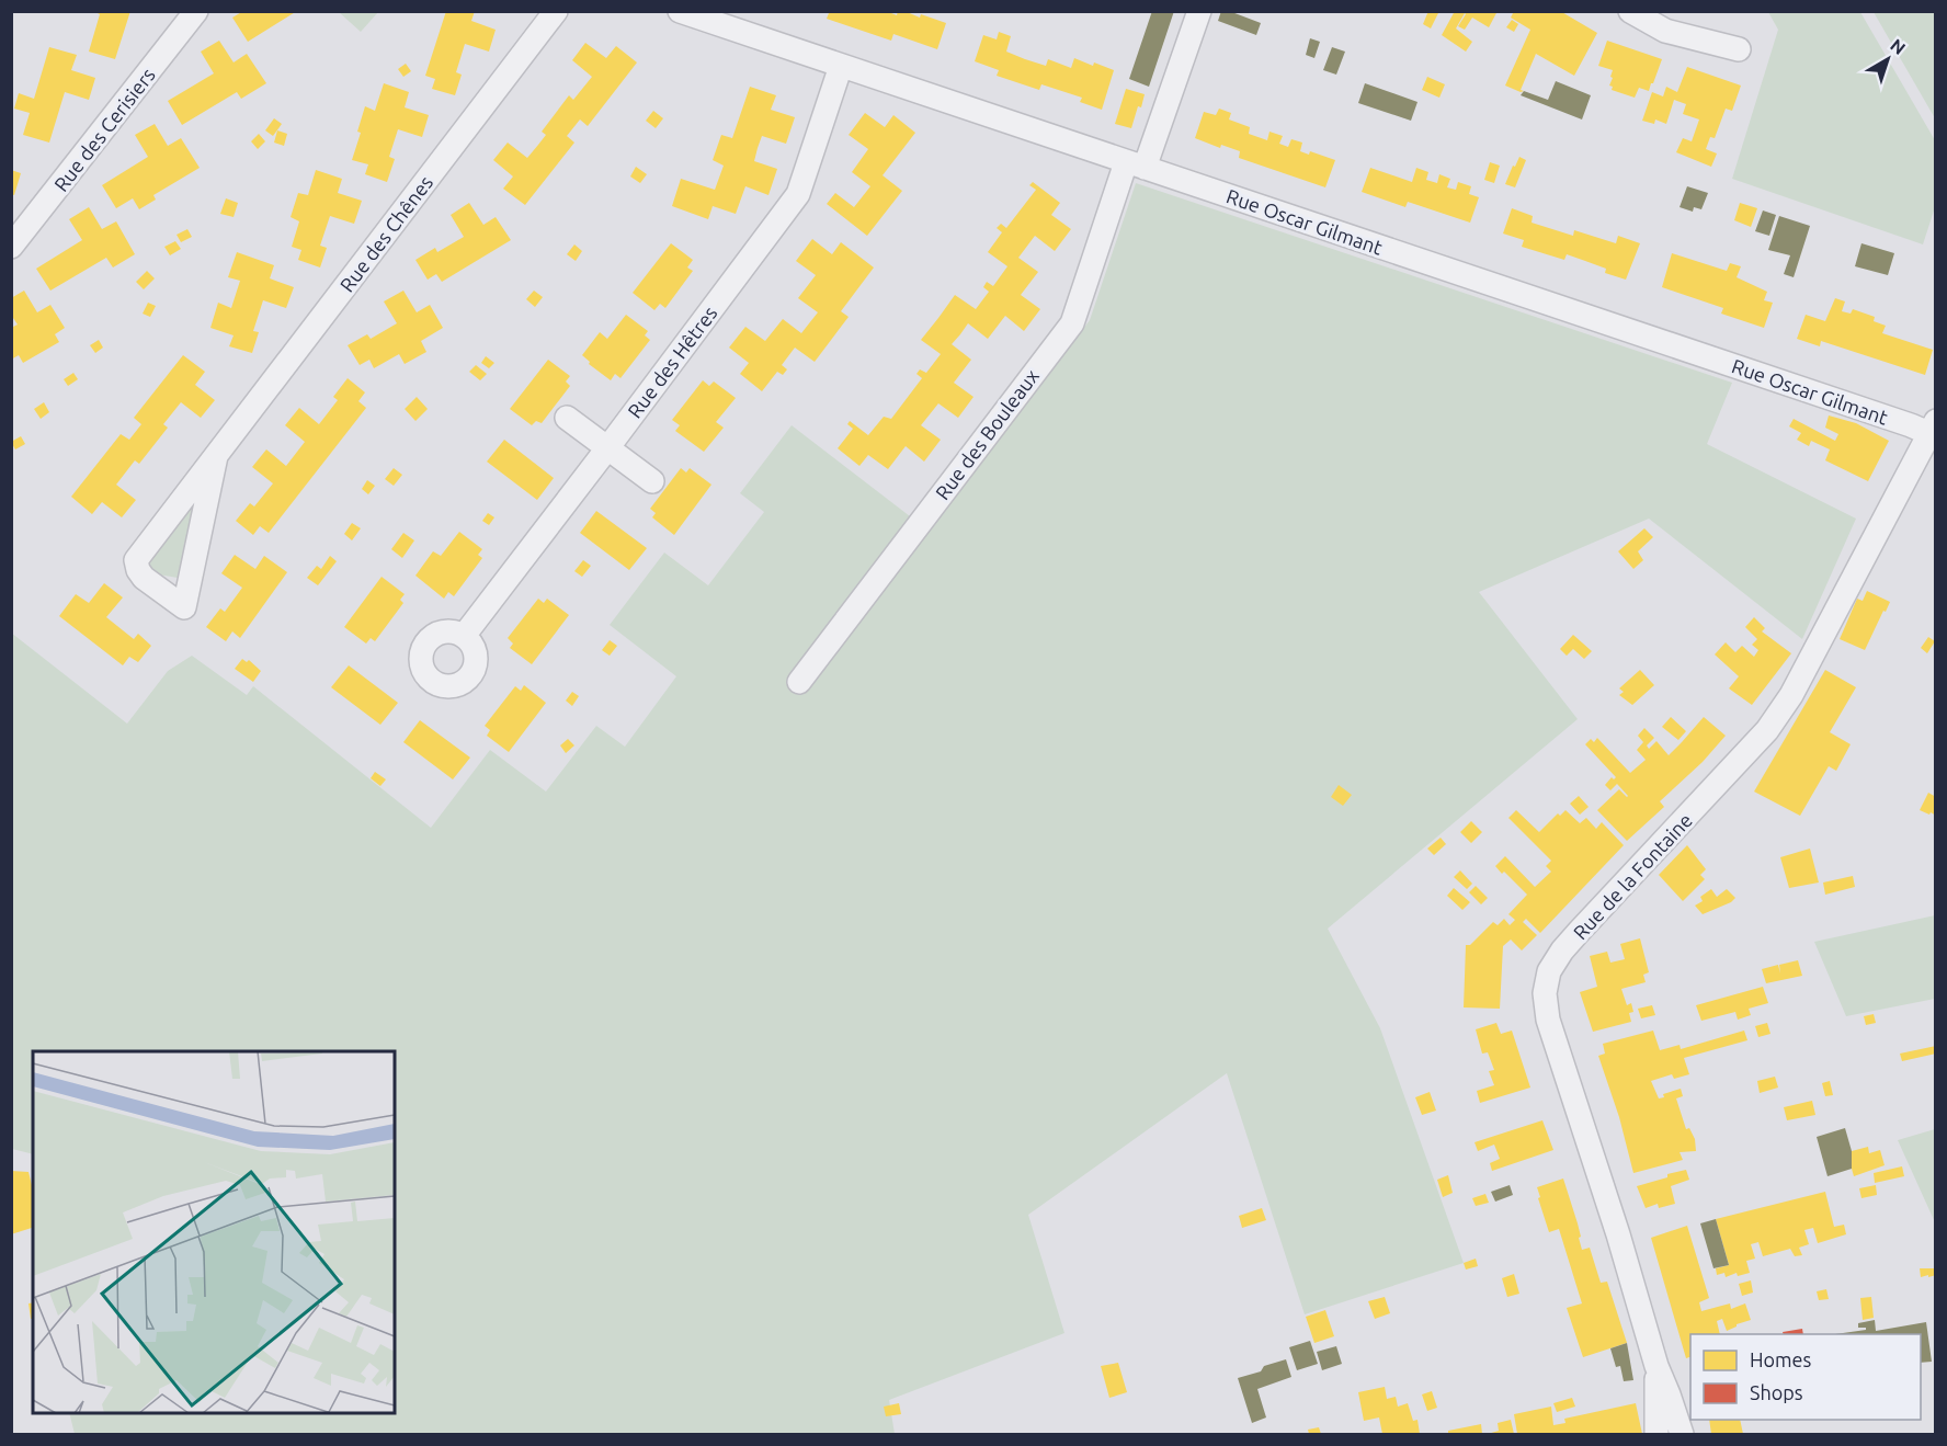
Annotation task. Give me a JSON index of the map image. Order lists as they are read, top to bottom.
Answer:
{
  "streets": {
    "street": [
      "Rue des Cerisiers",
      "Rue Oscar Gilmant",
      "Rue des Chênes",
      "Rue des Hêtres",
      "Rue des Bouleaux",
      "Rue de la Fontaine"
    ]
  },
  "crossings": [
    ["Rue Oscar Gilmant", "Rue des Hêtres"],
    ["Rue Oscar Gilmant", "Rue des Bouleaux"],
    ["Rue Oscar Gilmant", "Rue de la Fontaine"]
  ],
  "legend": ["Homes", "Shops"],
  "north": "top right"
}
